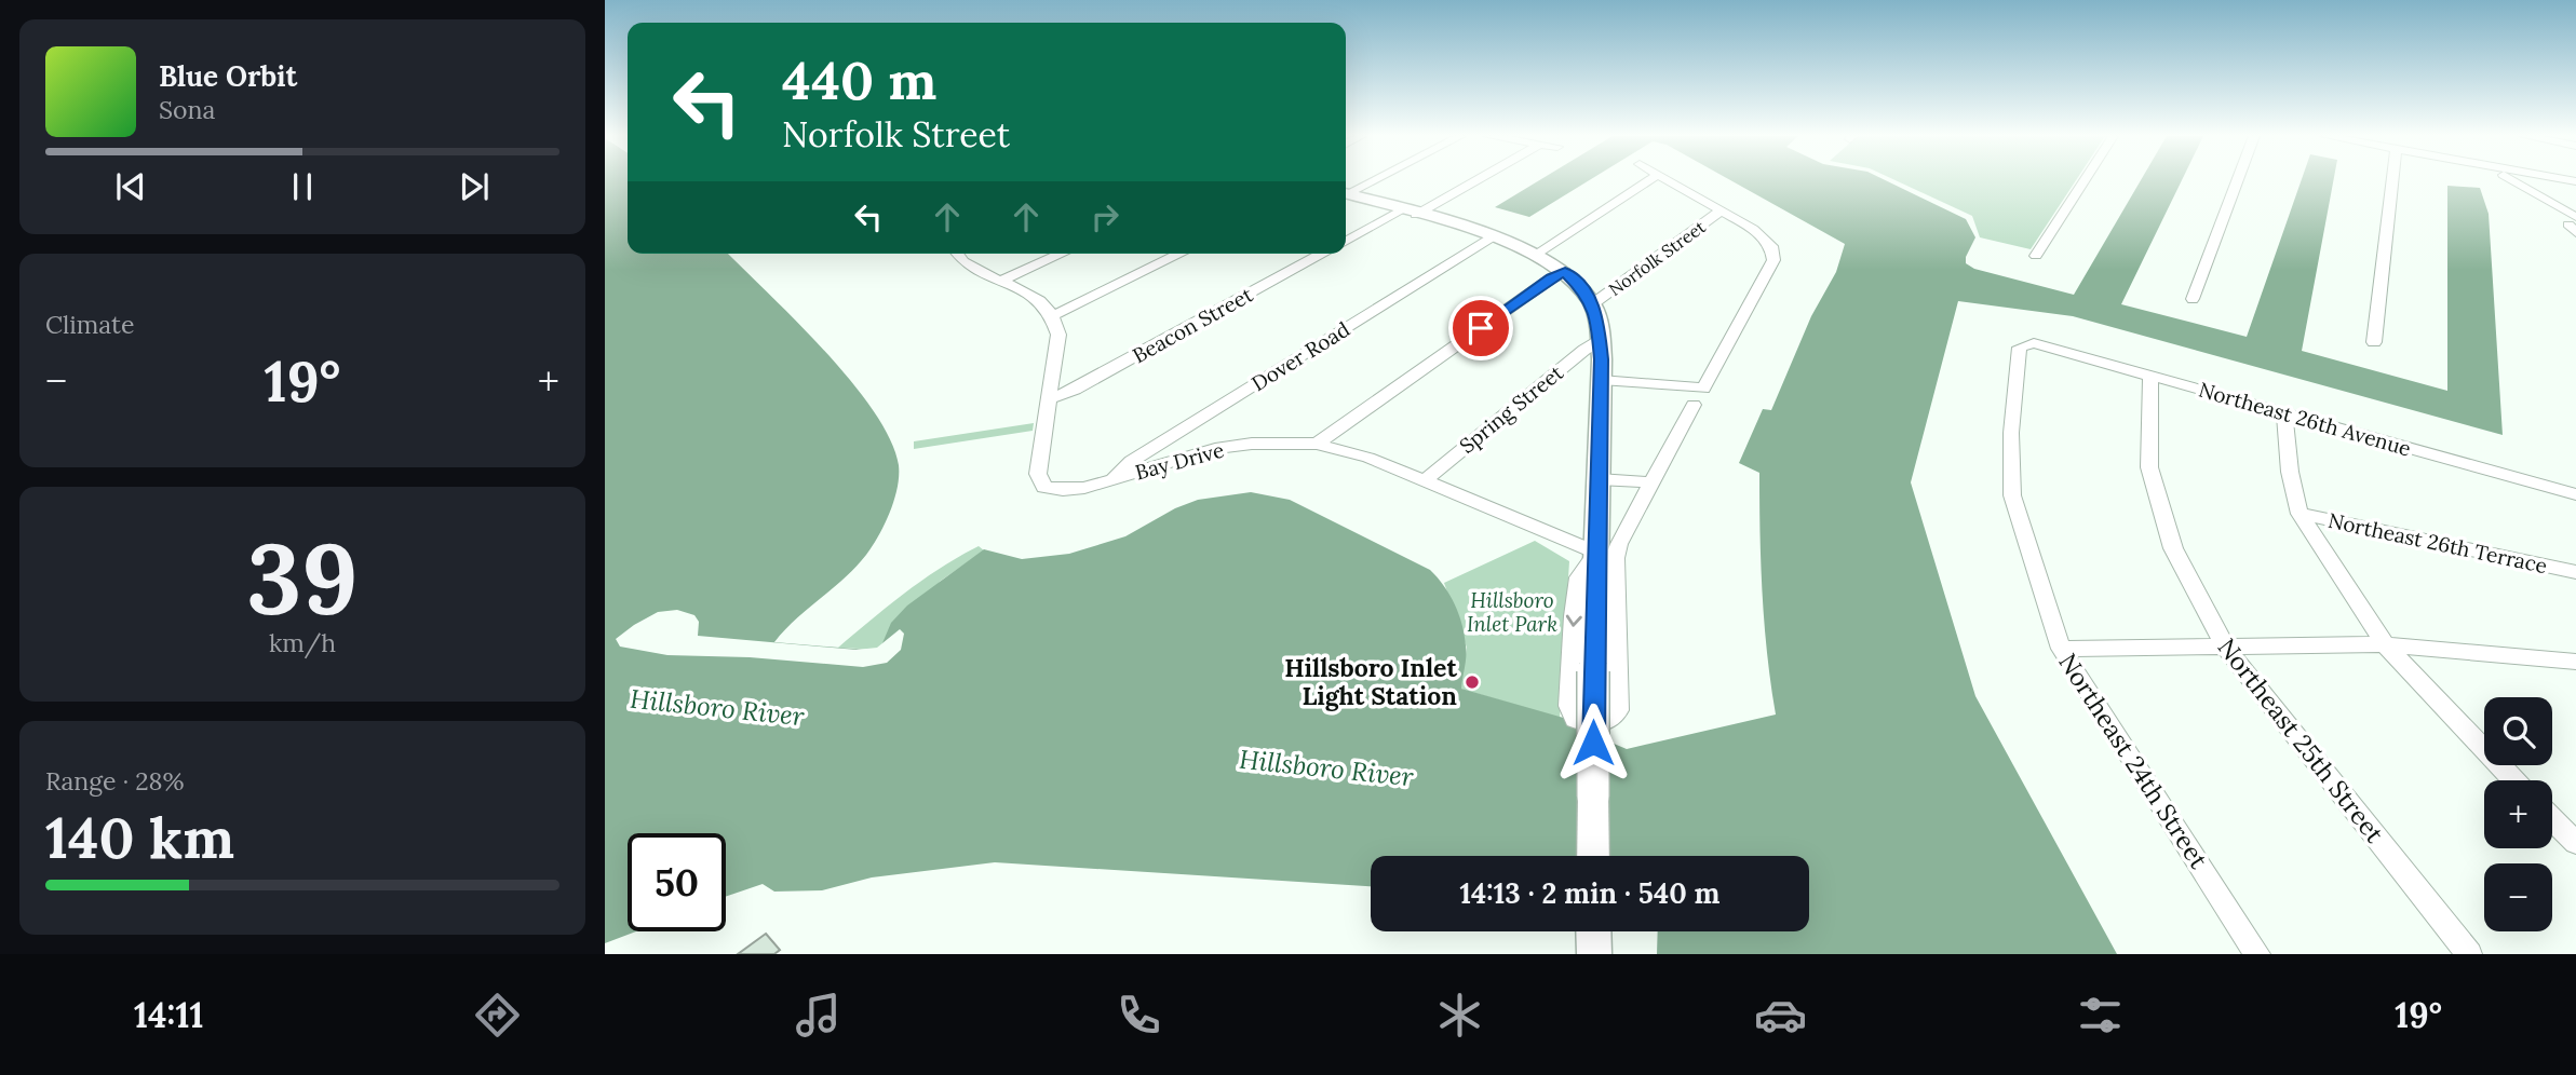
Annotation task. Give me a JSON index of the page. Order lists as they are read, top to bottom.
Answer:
{
  "streets": {
    "street": [
      "Norfolk Street",
      "Beacon Street",
      "Dover Road",
      "Spring Street",
      "Northeast 26th Avenue",
      "Bay Drive",
      "Northeast 26th Terrace",
      "Northeast 25th Street",
      "Northeast 24th Street"
    ]
  },
  "crossings": [
    ["Beacon Street", "Bay Drive"],
    ["Dover Road", "Bay Drive"],
    ["Spring Street", "Bay Drive"],
    ["Northeast 26th Avenue", "Northeast 25th Street"],
    ["Northeast 26th Avenue", "Northeast 24th Street"]
  ],
  "water": ["Hillsboro River"],
  "parks": ["Hillsboro Inlet Park"],
  "places": ["Hillsboro Inlet Light Station"],
  "page": {
    "turn": ["440 m", "Norfolk Street"],
    "song": ["Blue Orbit", "Sona"],
    "tile": [
      "Climate",
      ["39", "km/h"],
      ["Range · 28%", "140 km"]
    ],
    "heat": ["−", "19°", "+"],
    "map_buttons": ["+", "−"],
    "limit": "50",
    "trip": "14:13 · 2 min · 540 m",
    "tabs": ["14:11", "19°"]
  }
}
